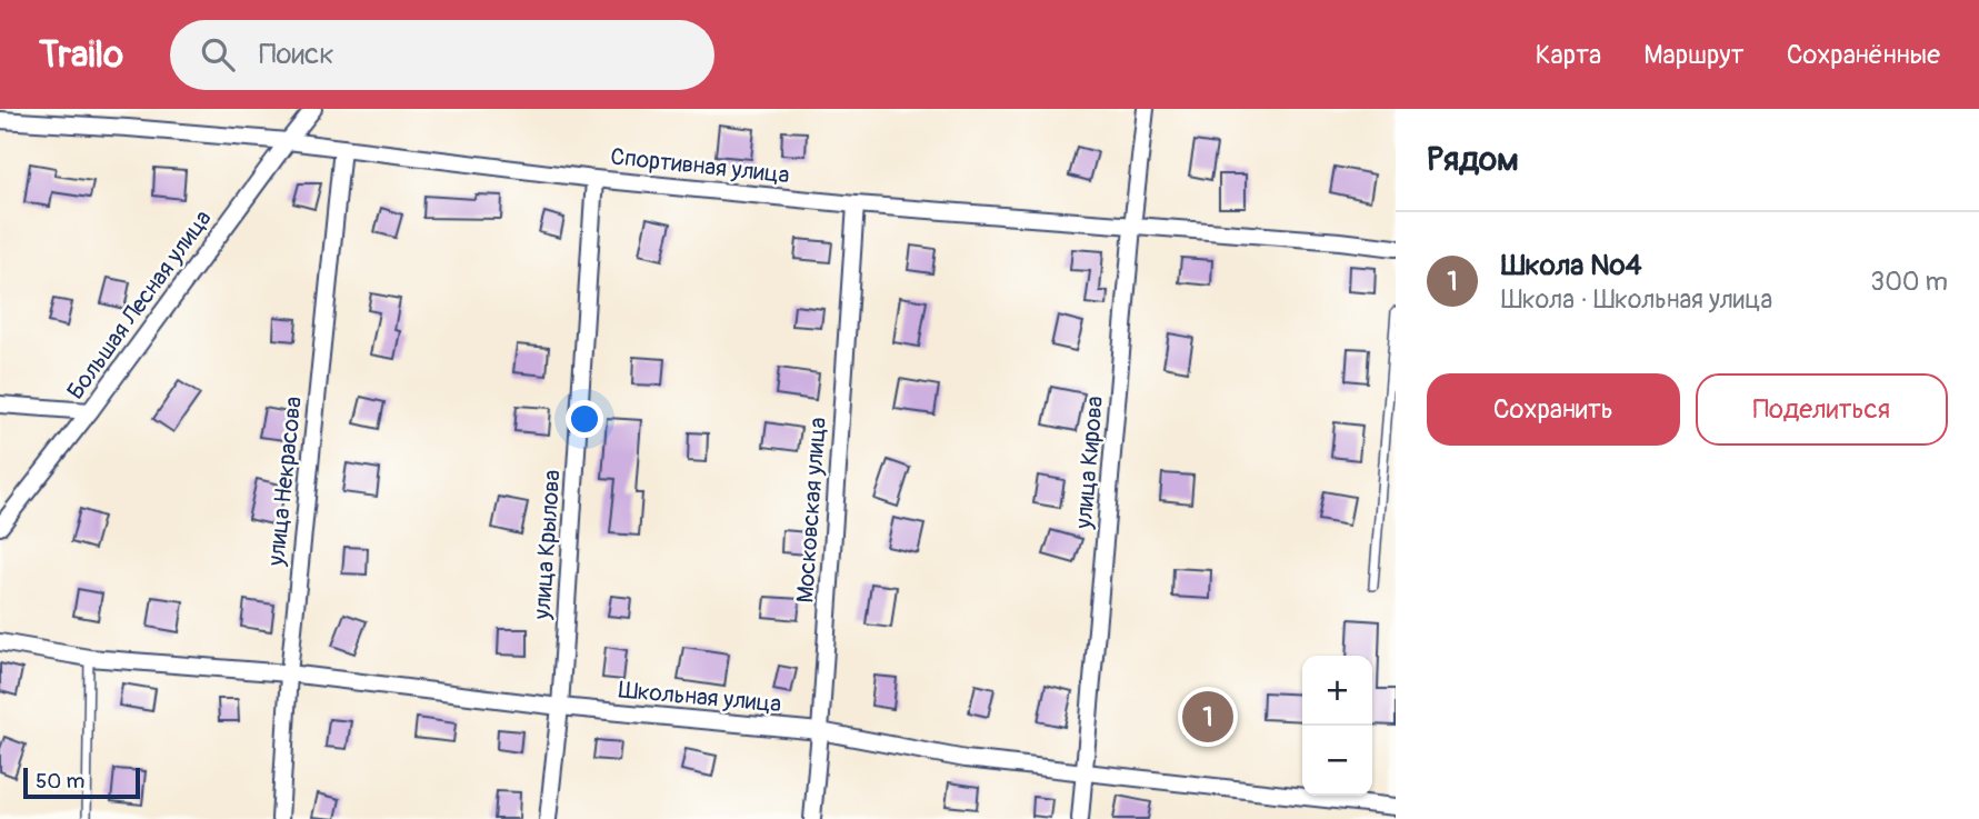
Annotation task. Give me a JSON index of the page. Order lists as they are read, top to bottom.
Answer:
{
  "streets": {
    "street": [
      "Спортивная улица",
      "Большая Лесная улица",
      "улица Кирова",
      "улица Некрасова",
      "Московская улица",
      "улица Крылова",
      "Школьная улица"
    ]
  },
  "crossings": [
    ["Спортивная улица", "Большая Лесная улица"],
    ["Спортивная улица", "улица Кирова"],
    ["Спортивная улица", "улица Некрасова"],
    ["Спортивная улица", "Московская улица"],
    ["Спортивная улица", "улица Крылова"],
    ["улица Кирова", "Школьная улица"],
    ["улица Некрасова", "Школьная улица"],
    ["Московская улица", "Школьная улица"],
    ["улица Крылова", "Школьная улица"]
  ],
  "scale_bar": "50 m",
  "page": {
    "header": "Trailo",
    "search": "Поиск",
    "nav": ["Карта", "Маршрут", "Сохранённые"],
    "heading": "Рядом",
    "list": [
      {
        "mark": "1",
        "name": "Школа №4",
        "note": "Школа · Школьная улица",
        "value": "300 m"
      }
    ],
    "buttons": ["Сохранить", "Поделиться"],
    "map_buttons": ["+", "−"],
    "pins": "1",
    "scale": "50 m"
  }
}
